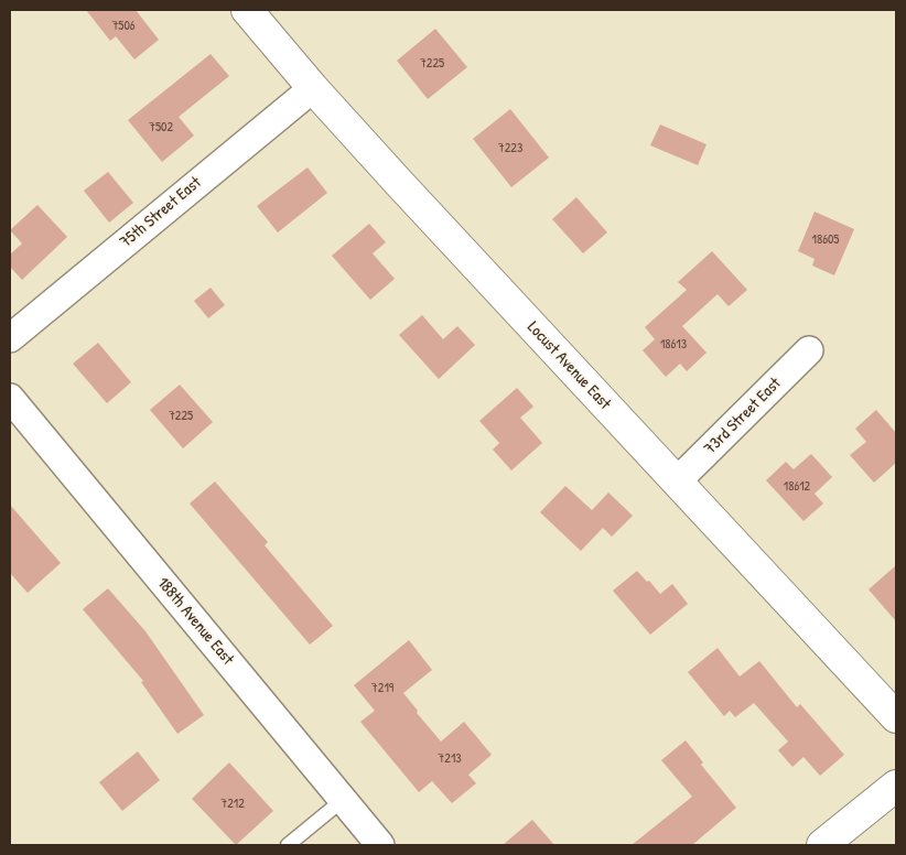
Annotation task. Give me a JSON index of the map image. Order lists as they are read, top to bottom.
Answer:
{
  "streets": {
    "street": [
      "75th Street East",
      "Locust Avenue East",
      "73rd Street East",
      "188th Avenue East"
    ]
  },
  "crossings": [
    ["75th Street East", "Locust Avenue East"],
    ["Locust Avenue East", "73rd Street East"]
  ],
  "house_numbers": [
    "7506",
    "7225",
    "7502",
    "7223",
    "18605",
    "18613",
    "7225",
    "18612",
    "7219",
    "7213",
    "7212"
  ]
}
